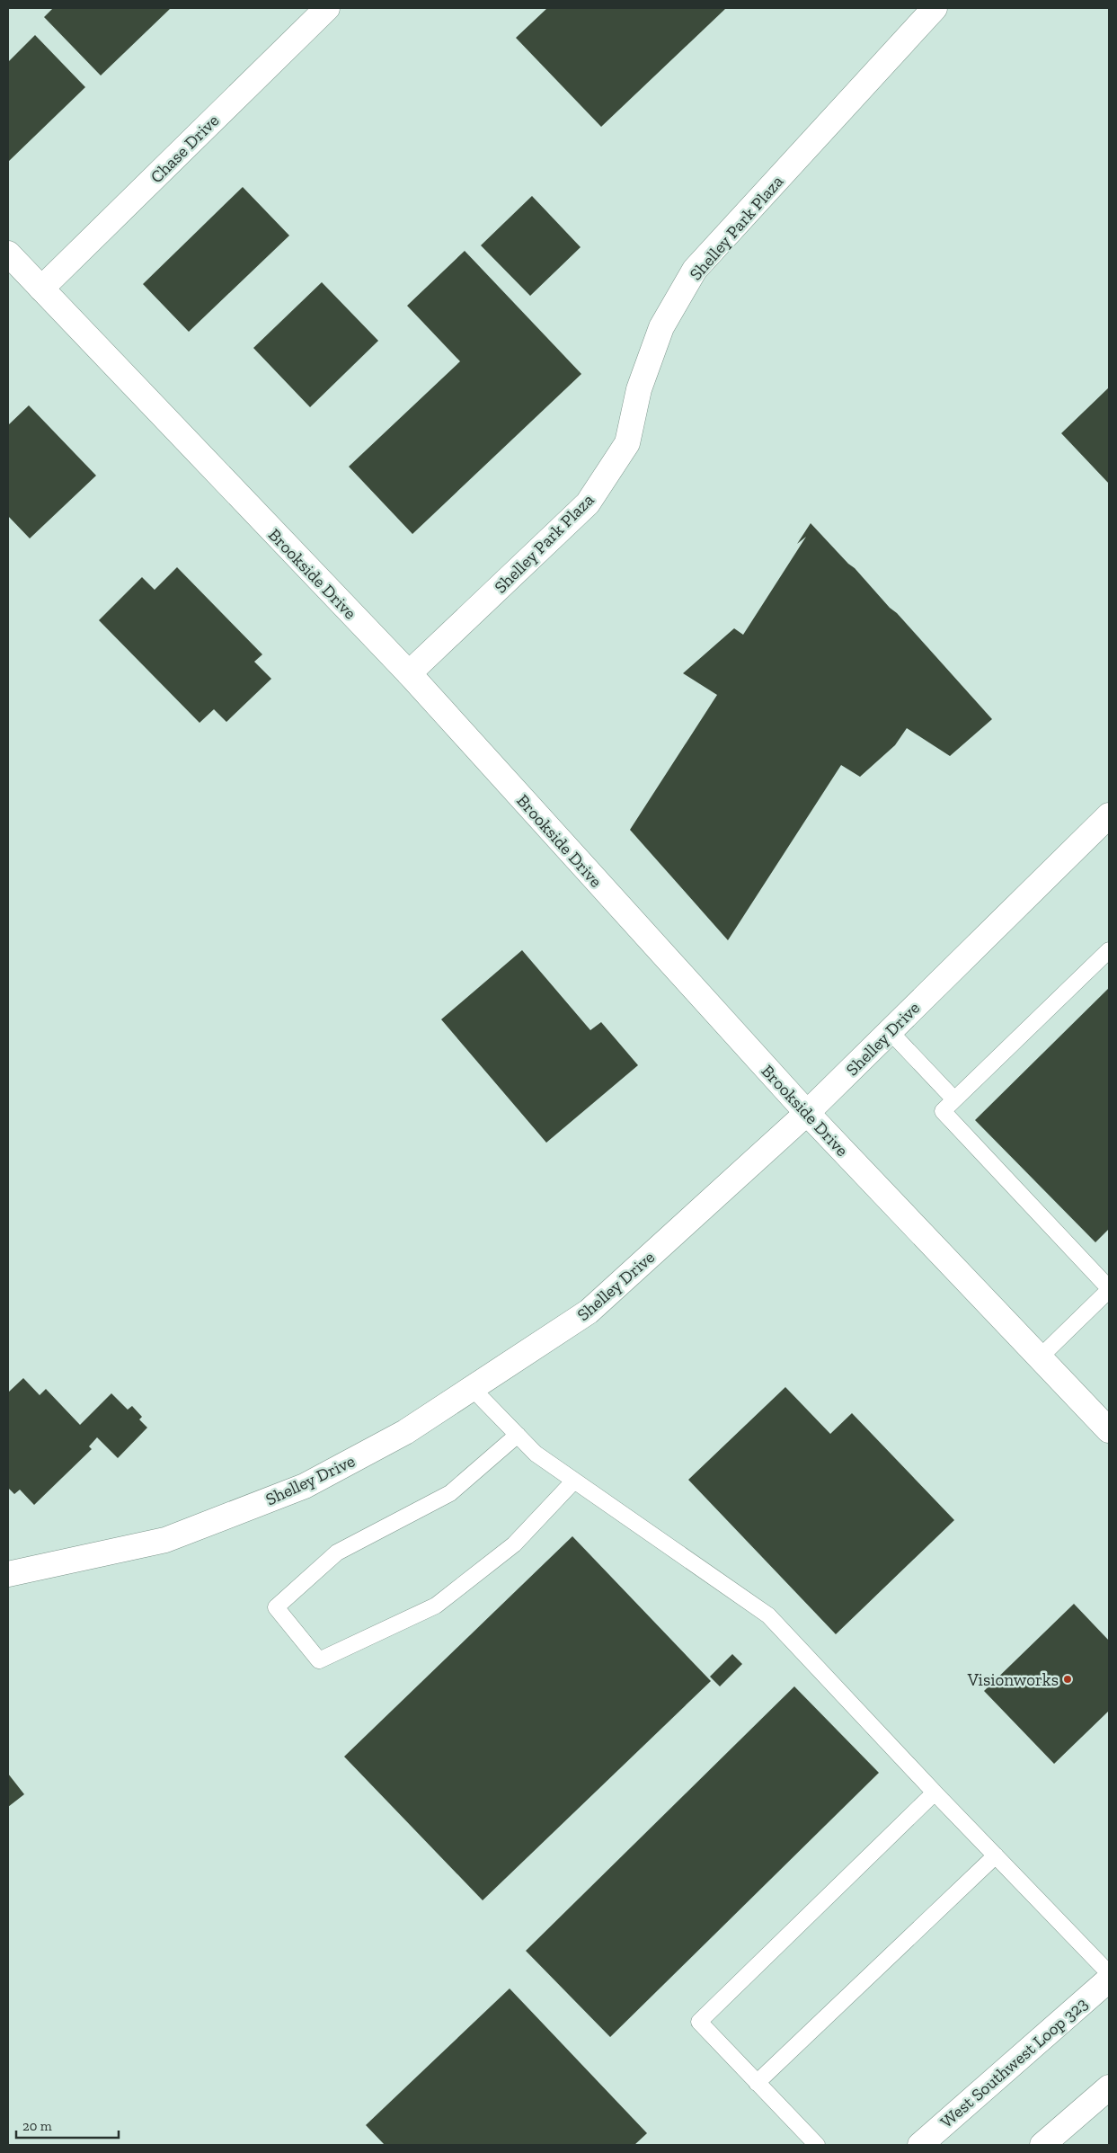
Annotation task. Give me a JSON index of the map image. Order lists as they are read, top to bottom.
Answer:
{
  "streets": {
    "main road": [
      "Chase Drive",
      "Shelley Park Plaza",
      "Brookside Drive",
      "Shelley Drive",
      "West Southwest Loop 323"
    ]
  },
  "crossings": [
    ["Chase Drive", "Brookside Drive"],
    ["Shelley Park Plaza", "Brookside Drive"],
    ["Brookside Drive", "Shelley Drive"]
  ],
  "places": ["Visionworks"],
  "scale_bar": "20 m"
}
